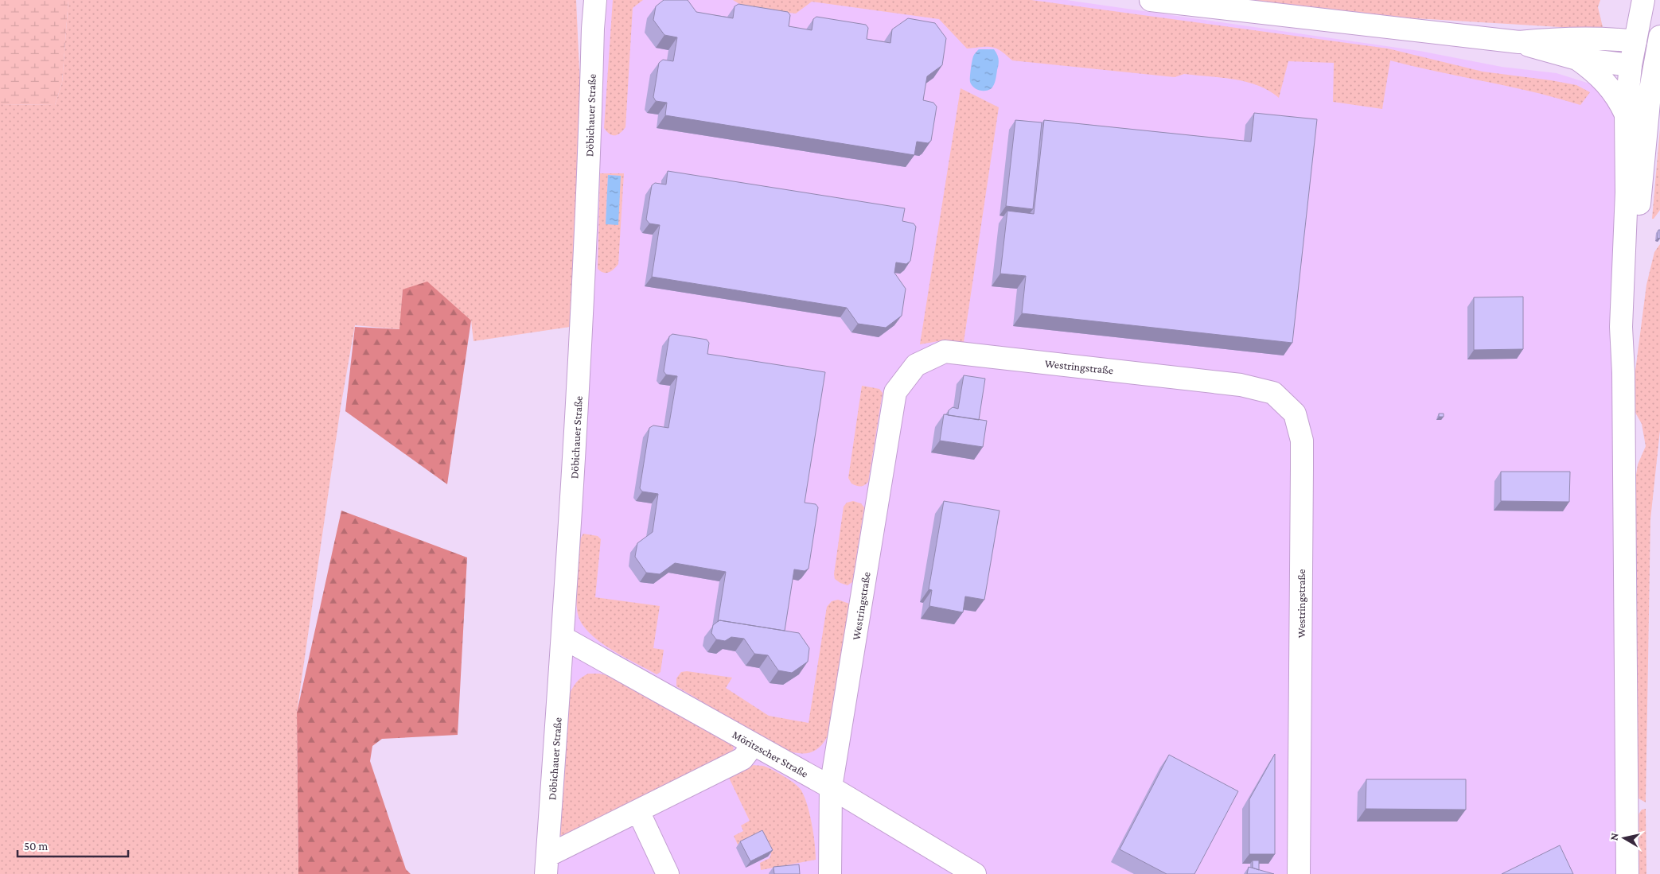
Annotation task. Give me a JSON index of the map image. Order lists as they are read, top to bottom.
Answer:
{
  "streets": {
    "street": ["Döbichauer Straße", "Westringstraße", "Möritzscher Straße"]
  },
  "crossings": [
    ["Döbichauer Straße", "Möritzscher Straße"],
    ["Westringstraße", "Möritzscher Straße"]
  ],
  "scale_bar": "50 m",
  "north": "left"
}
